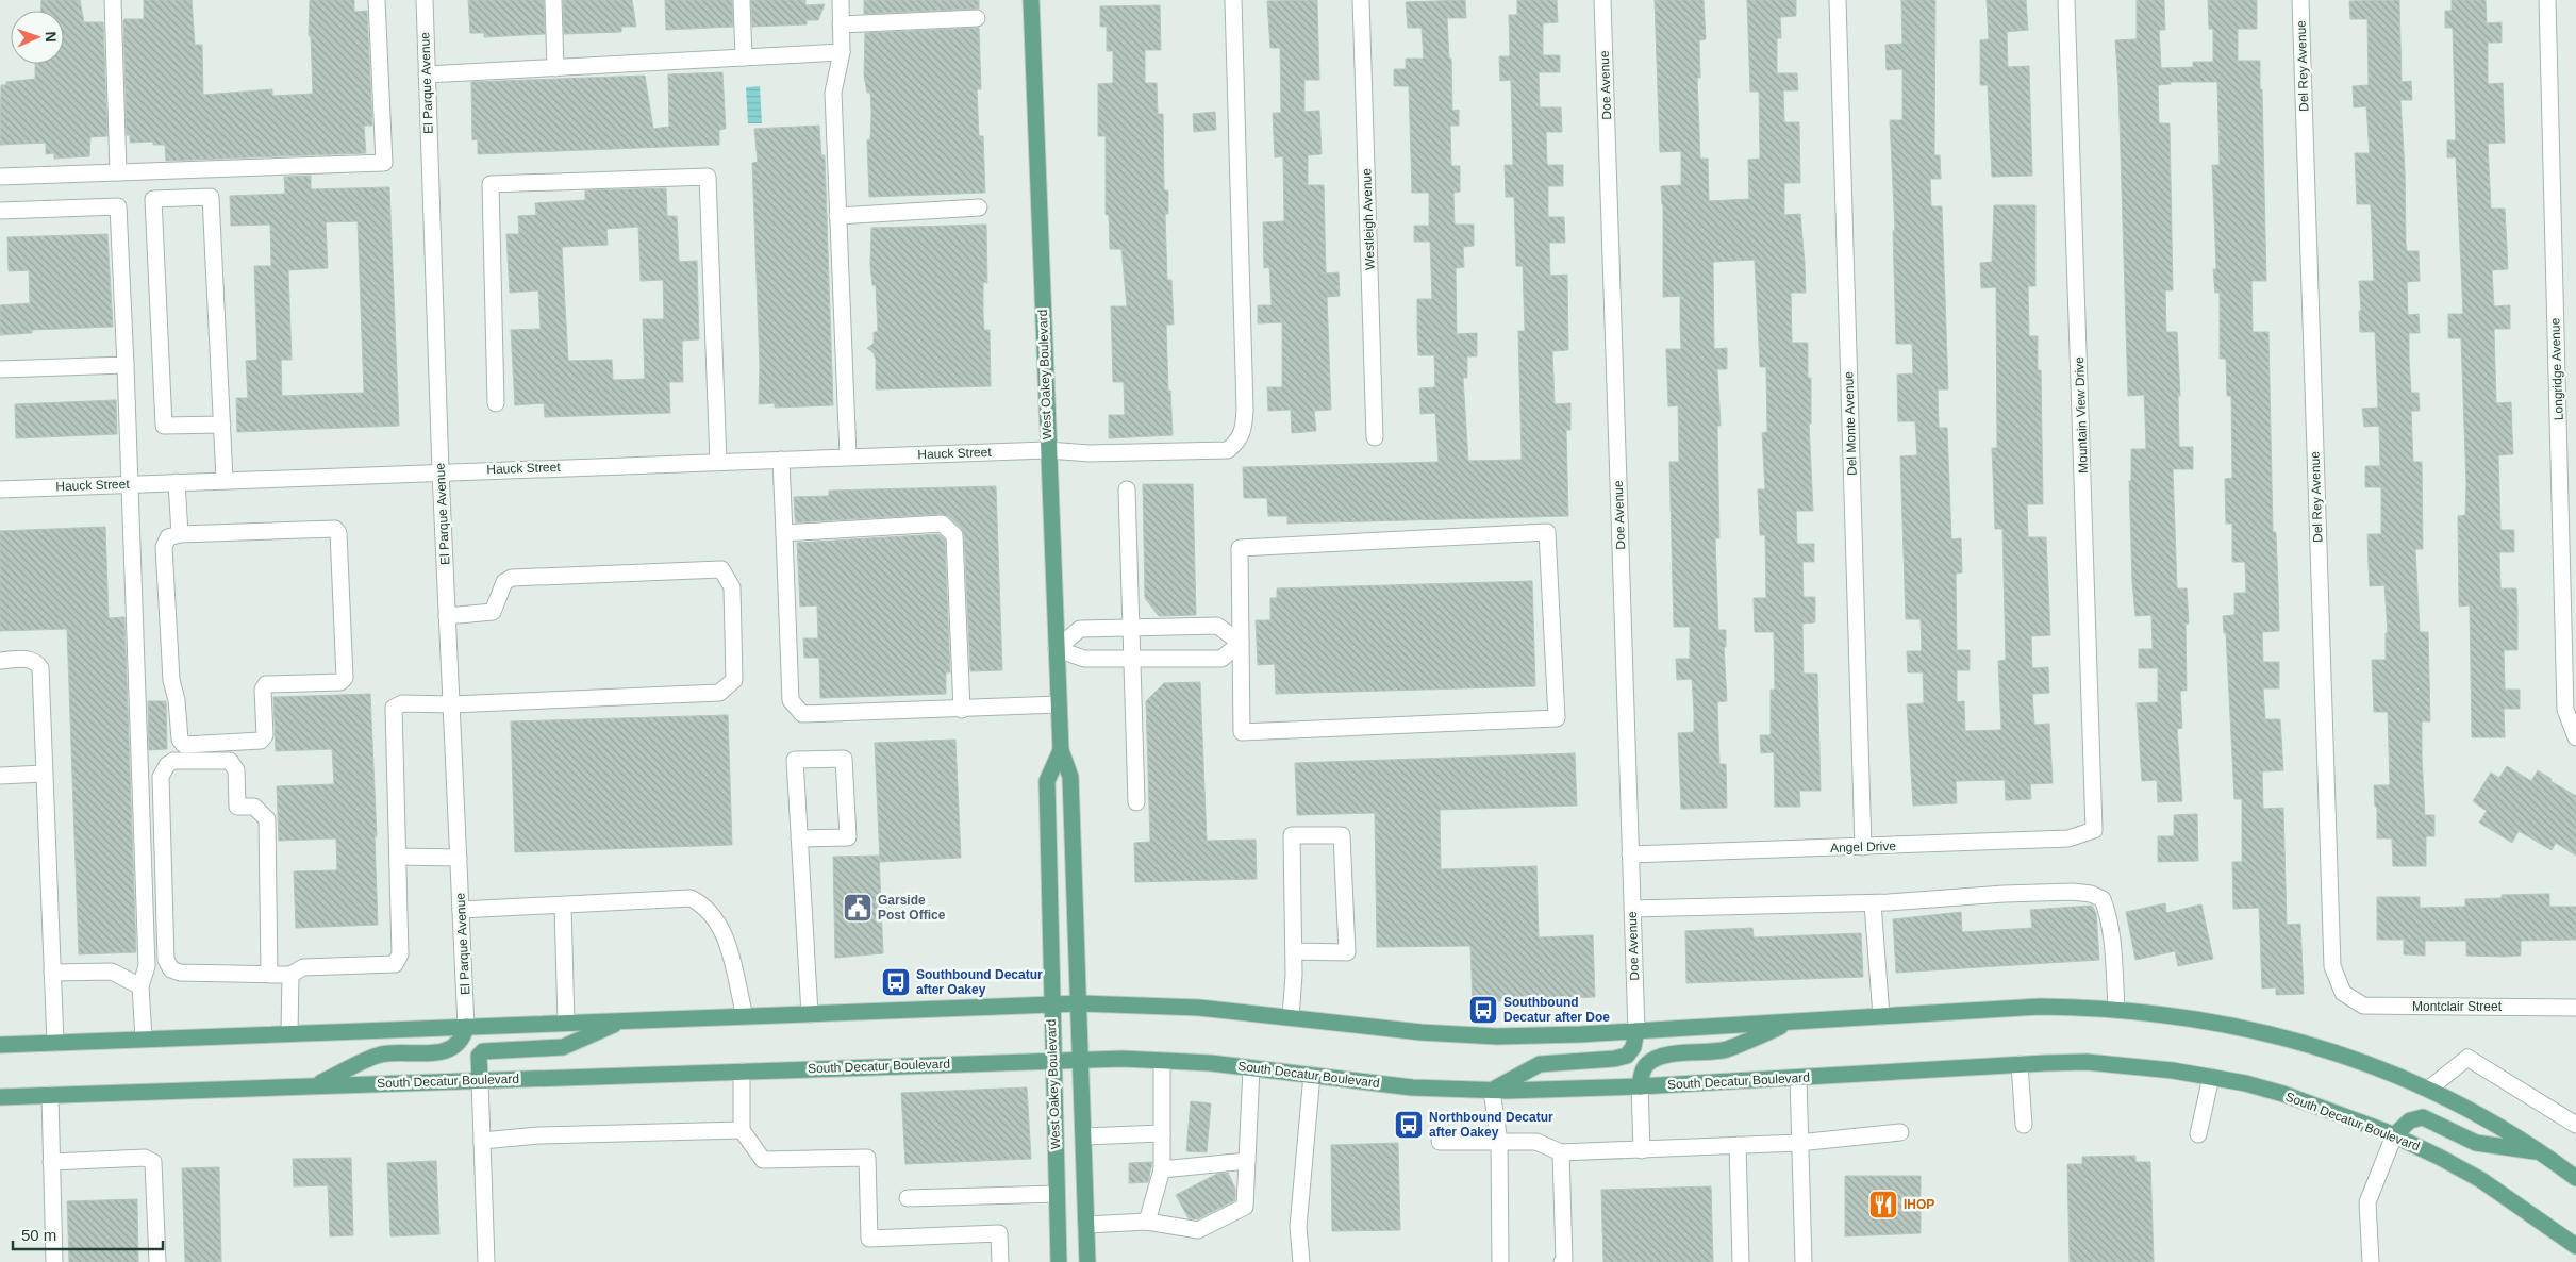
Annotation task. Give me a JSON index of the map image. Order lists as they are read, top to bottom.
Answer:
{
  "streets": {
    "main road": ["West Oakey Boulevard", "South Decatur Boulevard"],
    "street": [
      "Del Rey Avenue",
      "El Parque Avenue",
      "Doe Avenue",
      "Westleigh Avenue",
      "Longridge Avenue",
      "Mountain View Drive",
      "Del Monte Avenue",
      "Hauck Street",
      "Angel Drive",
      "Montclair Street"
    ]
  },
  "crossings": [
    ["Del Rey Avenue", "Montclair Street"],
    ["El Parque Avenue", "Hauck Street"],
    ["Doe Avenue", "Angel Drive"],
    ["West Oakey Boulevard", "Hauck Street"],
    ["West Oakey Boulevard", "South Decatur Boulevard"],
    ["Mountain View Drive", "Angel Drive"],
    ["Del Monte Avenue", "Angel Drive"]
  ],
  "places": {
    "public building": ["Garside Post Office"],
    "bus stop": ["Southbound Decatur after Oakey", "Southbound Decatur after Doe", "Northbound Decatur after Oakey"],
    "restaurant": ["IHOP"]
  },
  "scale_bar": "50 m",
  "north": "right"
}
